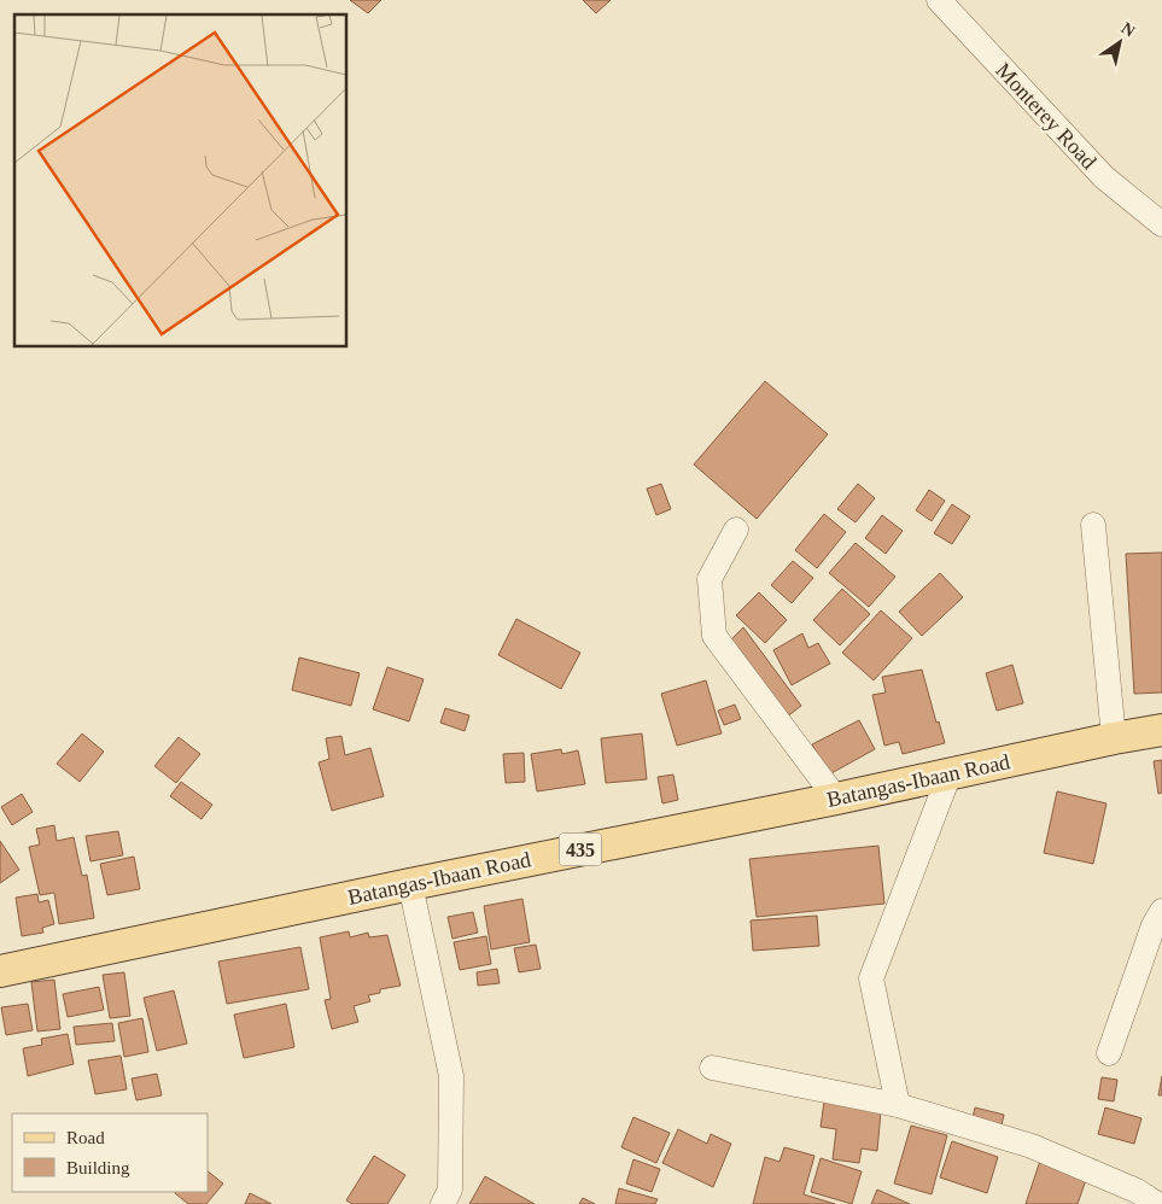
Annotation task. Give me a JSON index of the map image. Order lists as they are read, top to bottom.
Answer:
{
  "streets": {
    "main road": ["Batangas-Ibaan Road", "435"],
    "street": ["Monterey Road"]
  },
  "legend": ["Road", "Building"],
  "north": "top right"
}
